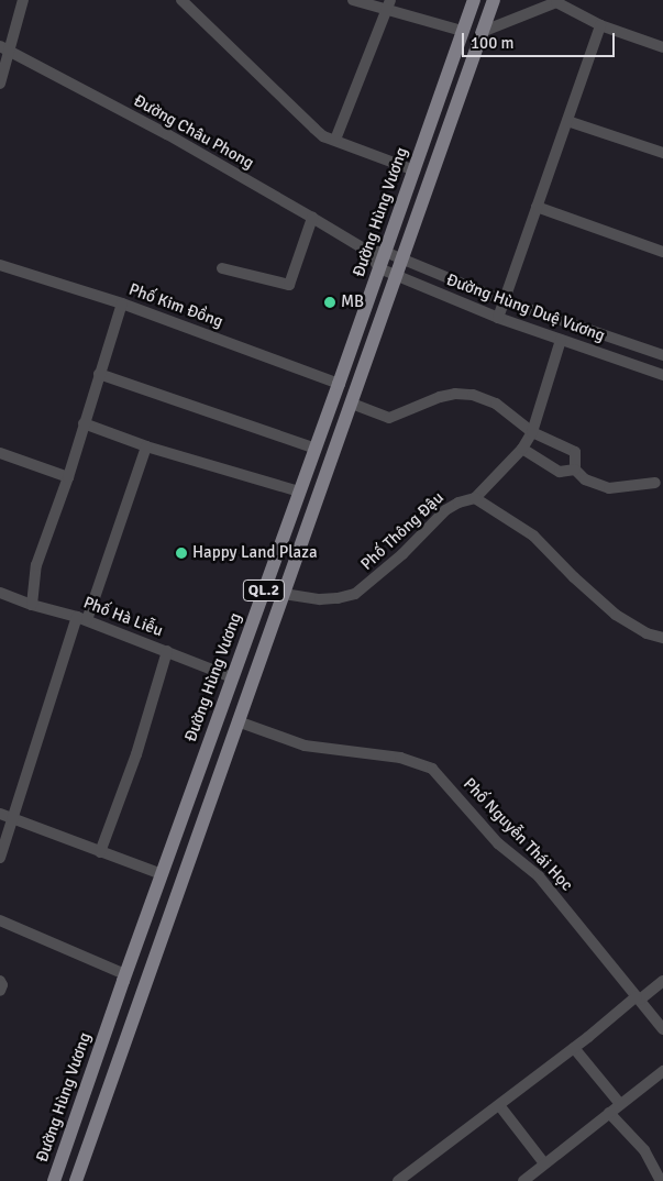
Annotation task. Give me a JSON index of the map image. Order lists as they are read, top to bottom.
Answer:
{
  "streets": {
    "main road": ["Đường Hùng Vương", "QL.2"],
    "street": [
      "Đường Châu Phong",
      "Phố Kim Đồng",
      "Đường Hùng Duệ Vương",
      "Phố Thông Đậu",
      "Phố Hà Liễu",
      "Phố Nguyễn Thái Học"
    ]
  },
  "crossings": [
    ["Đường Châu Phong", "Đường Hùng Vương"],
    ["Đường Châu Phong", "Đường Hùng Duệ Vương"],
    ["Đường Hùng Vương", "Phố Kim Đồng"],
    ["Đường Hùng Vương", "Đường Hùng Duệ Vương"],
    ["Đường Hùng Vương", "Phố Hà Liễu"],
    ["Đường Hùng Duệ Vương", "QL.2"],
    ["Phố Thông Đậu", "QL.2"],
    ["QL.2", "Phố Nguyễn Thái Học"]
  ],
  "places": ["MB", "Happy Land Plaza"],
  "scale_bar": "100 m"
}
